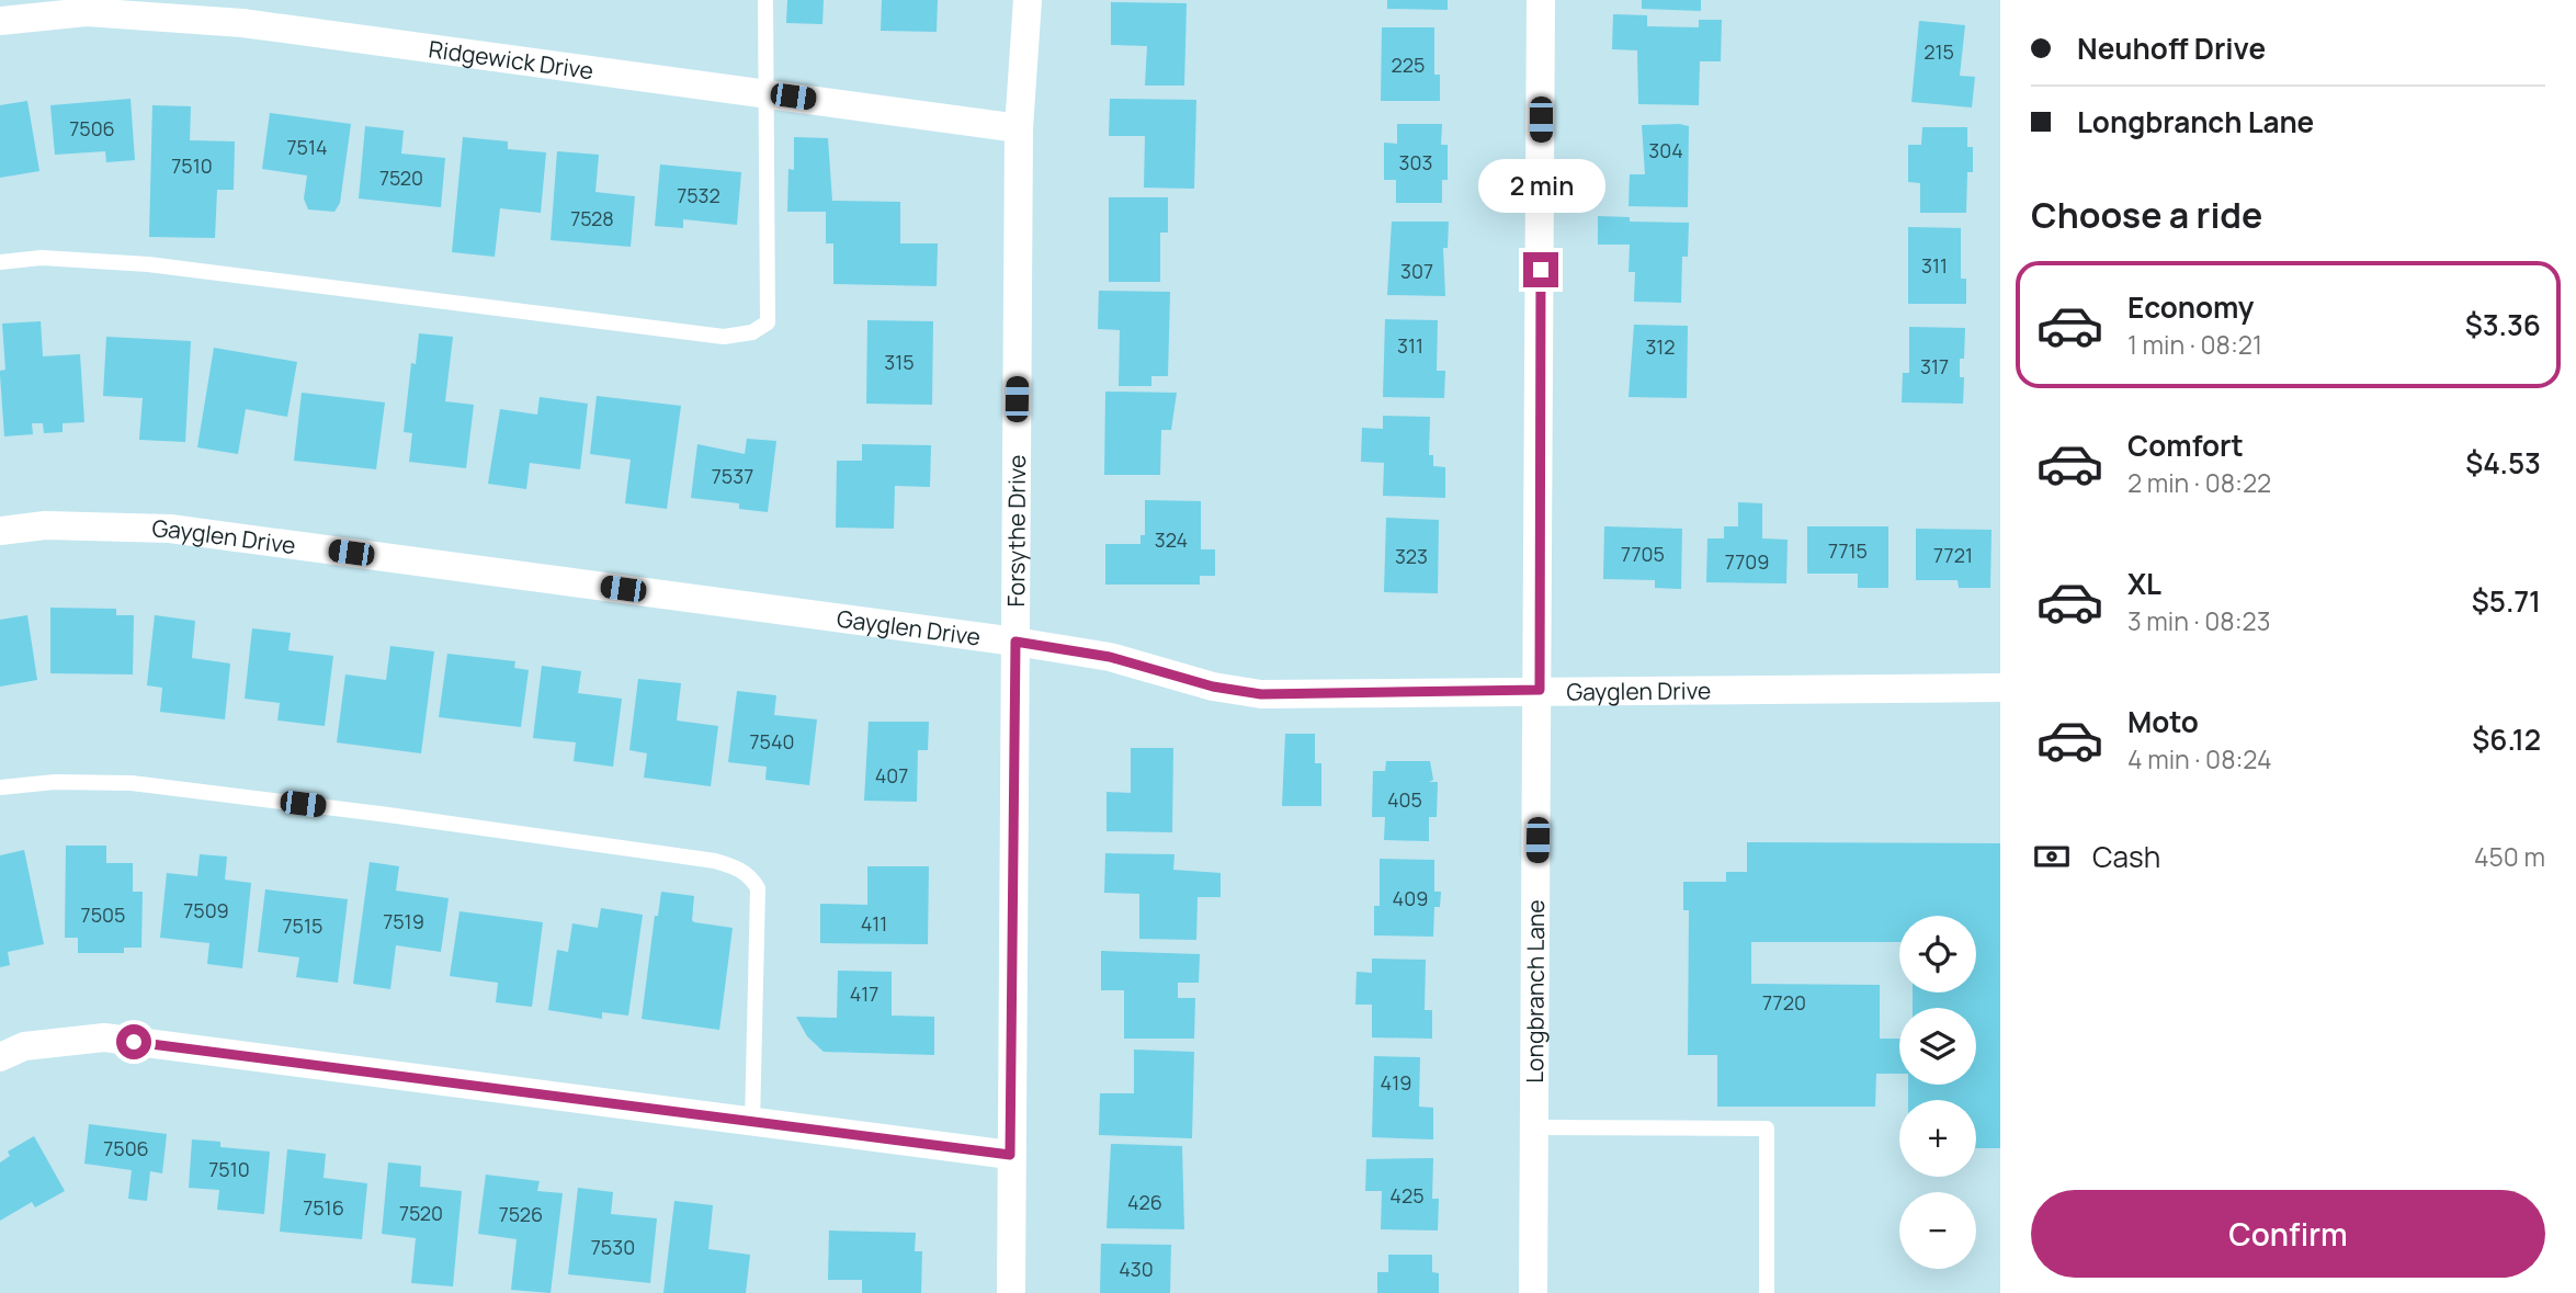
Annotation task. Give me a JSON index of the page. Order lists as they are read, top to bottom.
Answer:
{
  "streets": {
    "street": [
      "Ridgewick Drive",
      "Forsythe Drive",
      "Gayglen Drive",
      "Longbranch Lane"
    ]
  },
  "crossings": [
    ["Ridgewick Drive", "Forsythe Drive"],
    ["Forsythe Drive", "Gayglen Drive"],
    ["Gayglen Drive", "Longbranch Lane"]
  ],
  "house_numbers": [
    "215",
    "225",
    "7506",
    "7514",
    "304",
    "303",
    "7510",
    "7520",
    "7532",
    "7528",
    "311",
    "307",
    "311",
    "312",
    "315",
    "317",
    "7537",
    "324",
    "7715",
    "7705",
    "7721",
    "323",
    "7709",
    "7540",
    "407",
    "405",
    "409",
    "7509",
    "7505",
    "7519",
    "411",
    "7515",
    "417",
    "7720",
    "419",
    "7506",
    "7510",
    "425",
    "426",
    "7516",
    "7520",
    "7526",
    "7530",
    "430"
  ],
  "page": {
    "banner": ["Neuhoff Drive", "Longbranch Lane"],
    "bubble": "2 min",
    "heading": "Choose a ride",
    "list": [
      {
        "name": "Economy",
        "note": "1 min · 08:21",
        "value": "$3.36"
      },
      {
        "name": "Comfort",
        "note": "2 min · 08:22",
        "value": "$4.53"
      },
      {
        "name": "XL",
        "note": "3 min · 08:23",
        "value": "$5.71"
      },
      {
        "name": "Moto",
        "note": "4 min · 08:24",
        "value": "$6.12"
      }
    ],
    "pay": ["Cash", "450 m"],
    "map_buttons": ["+", "−"],
    "buttons": "Confirm"
  }
}
